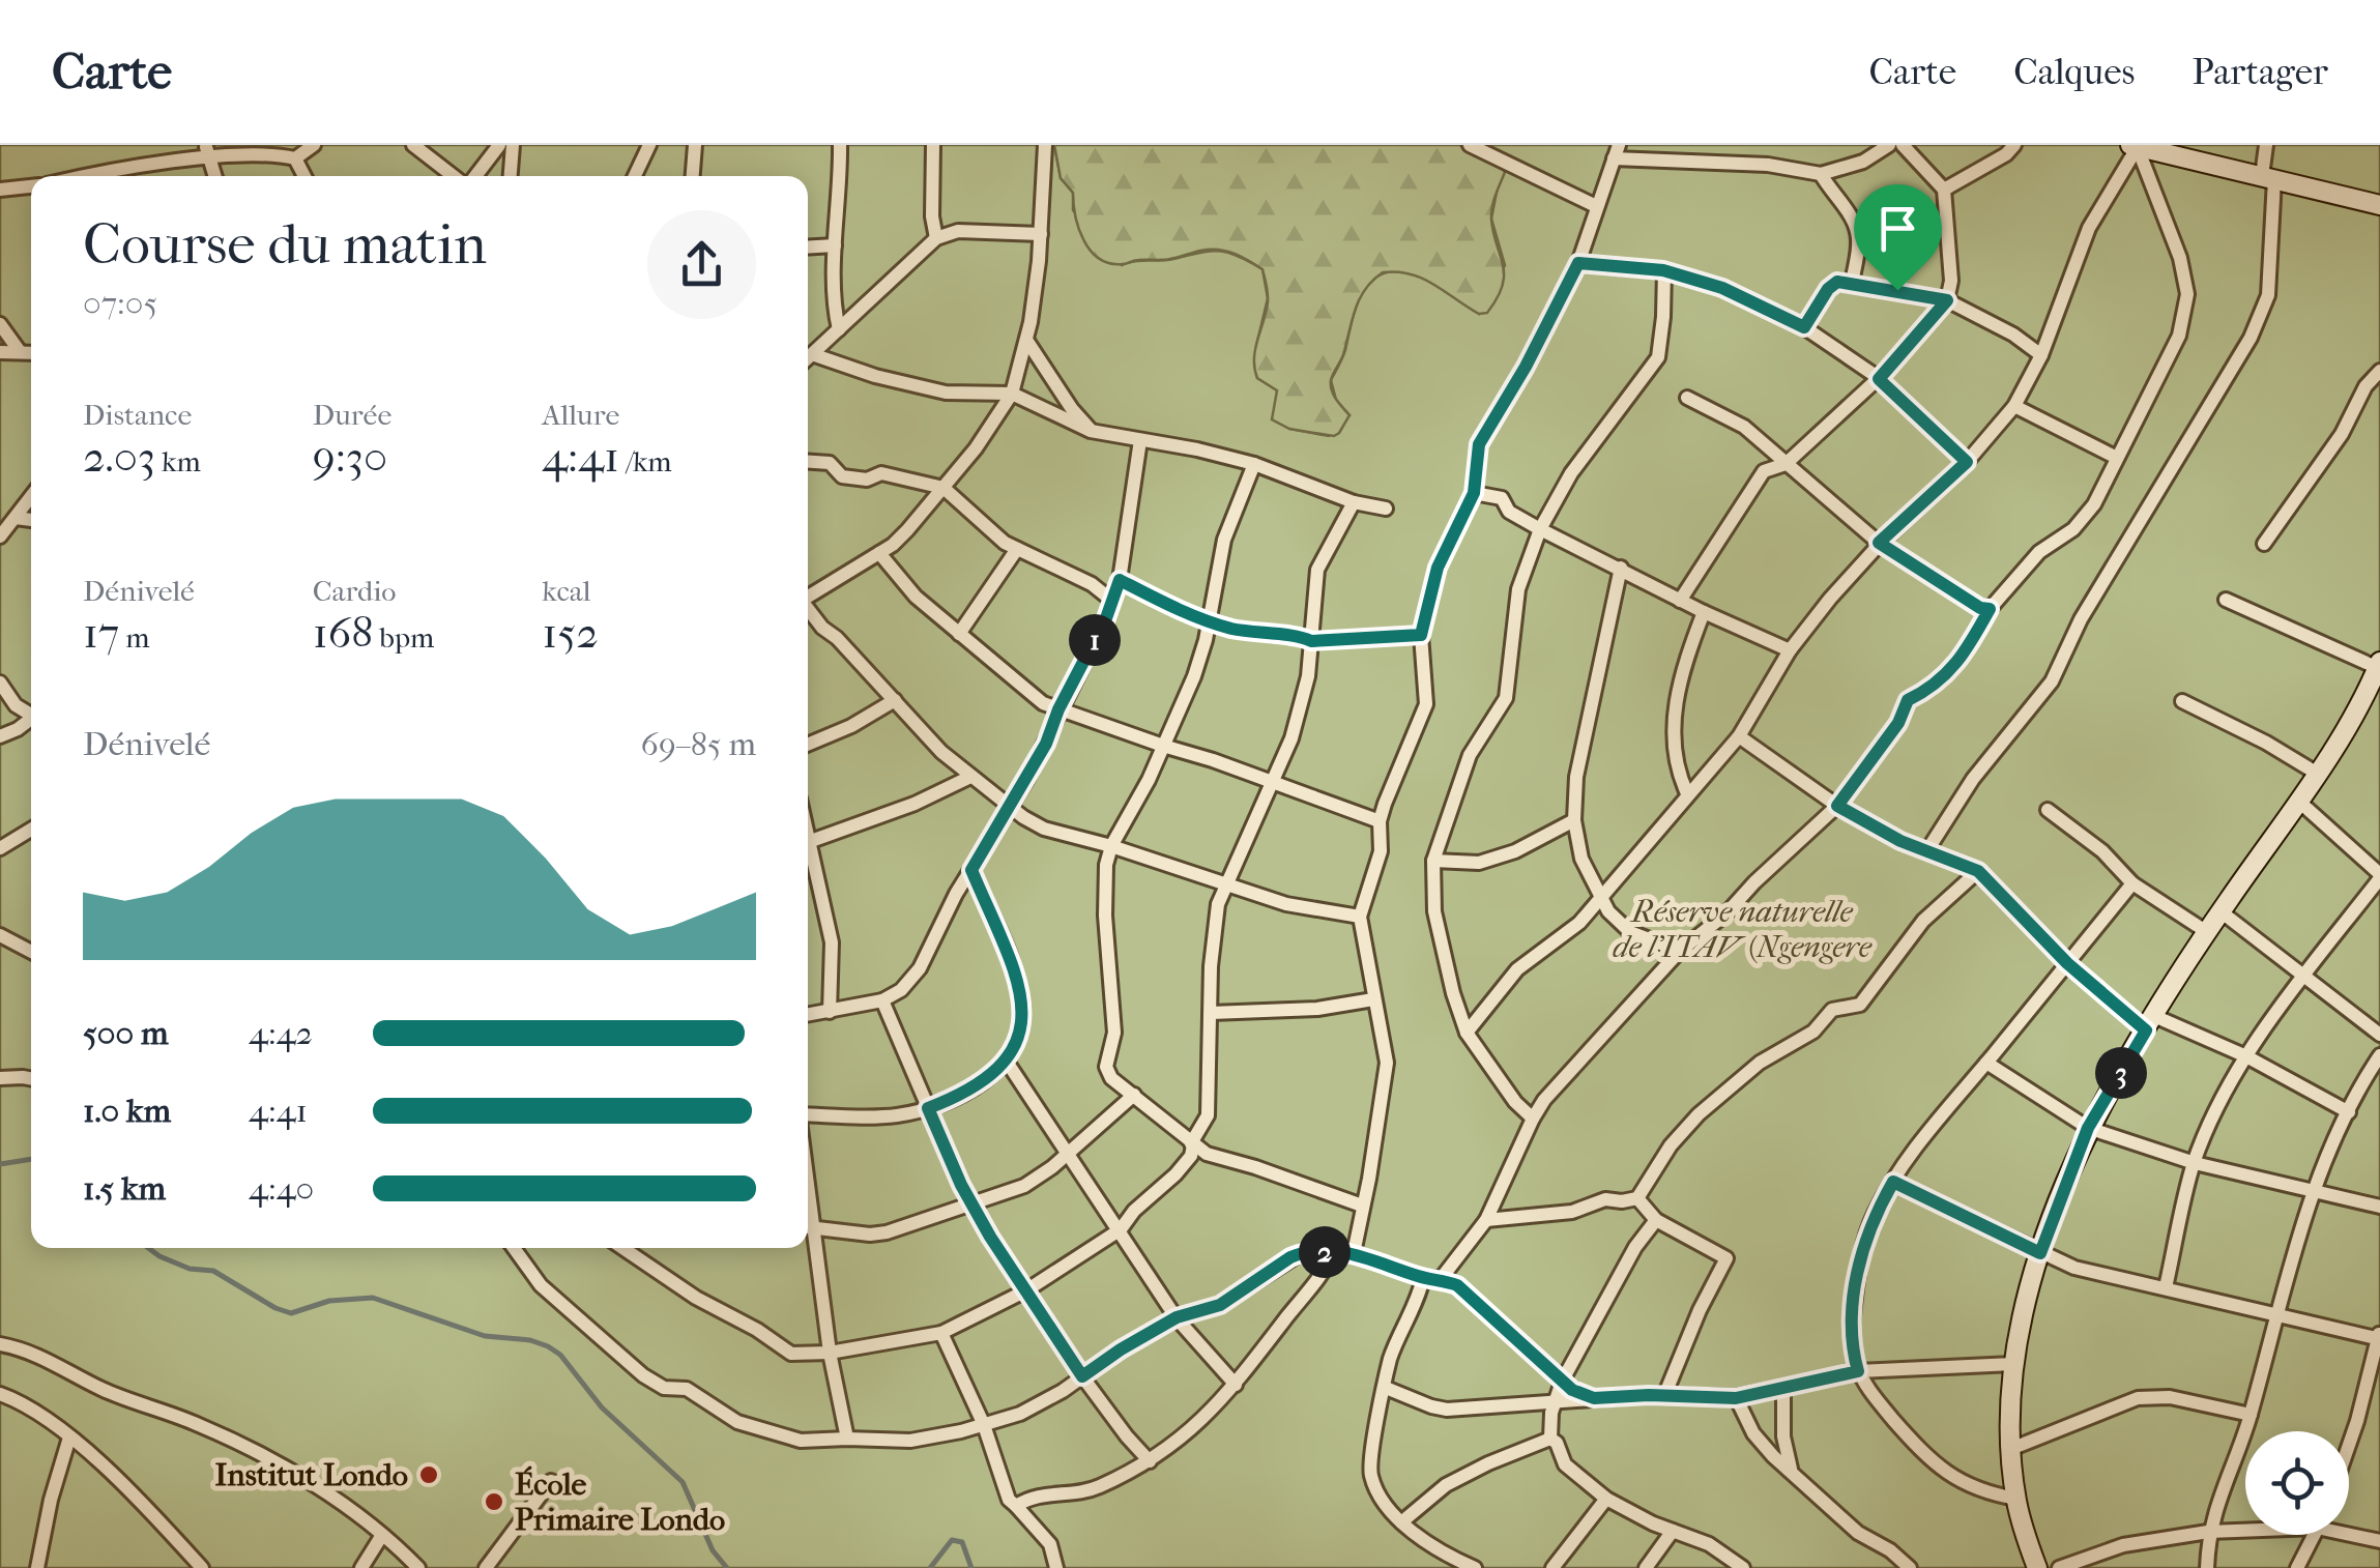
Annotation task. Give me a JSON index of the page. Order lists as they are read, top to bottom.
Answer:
{
  "parks": ["Réserve naturelle de l'ITAV (Ngengere"],
  "places": ["Institut Londo", "École Primaire Londo"],
  "page": {
    "header": "Carte",
    "nav": ["Carte", "Calques", "Partager"],
    "heading": ["Course du matin", "07:05"],
    "stats": [
      ["Distance", "2.03 km"],
      ["Durée", "9:30"],
      ["Allure", "4:41 /km"],
      ["Dénivelé", "17 m"],
      ["Cardio", "168 bpm"],
      ["kcal", "152"]
    ],
    "pins": ["1", "3", "2"],
    "chart": ["Dénivelé", "69–85 m"],
    "list": [
      {
        "name": "500 m",
        "note": "4:42"
      },
      {
        "name": "1.0 km",
        "note": "4:41"
      },
      {
        "name": "1.5 km",
        "note": "4:40"
      }
    ]
  }
}
